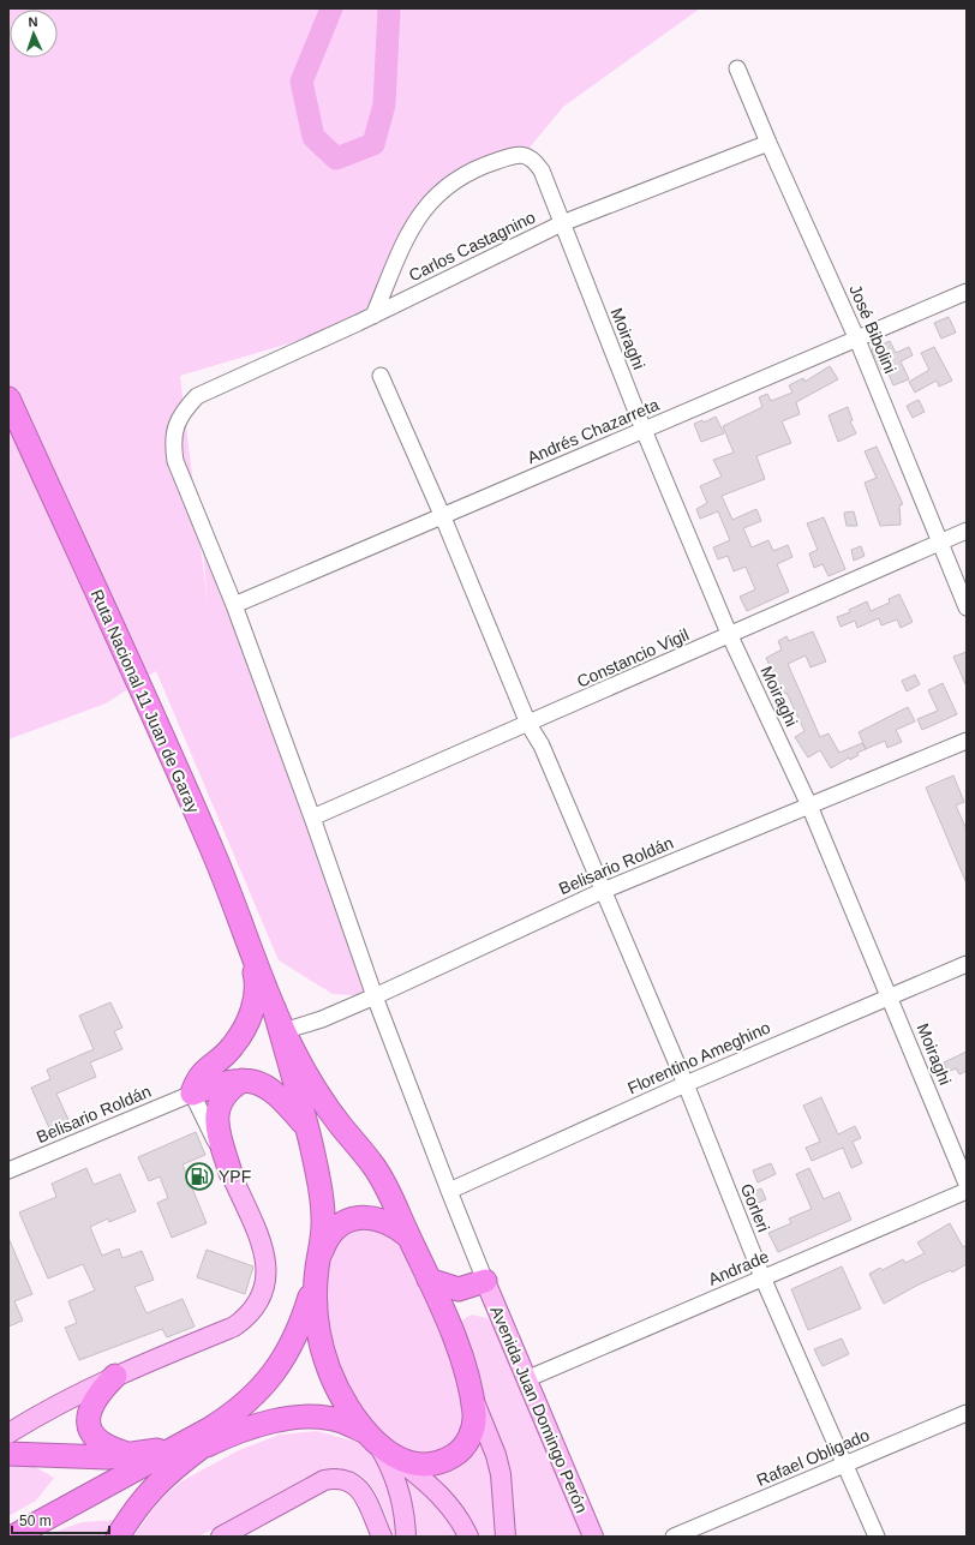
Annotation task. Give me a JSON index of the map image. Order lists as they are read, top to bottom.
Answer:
{
  "streets": {
    "highway": ["Ruta Nacional 11 Juan de Garay"],
    "main road": ["Avenida Juan Domingo Perón"],
    "street": [
      "Carlos Castagnino",
      "José Bibolini",
      "Moiraghi",
      "Andrés Chazarreta",
      "Constancio Vigil",
      "Belisario Roldán",
      "Florentino Ameghino",
      "Gorleri",
      "Andrade",
      "Rafael Obligado"
    ]
  },
  "crossings": [
    ["Carlos Castagnino", "José Bibolini"],
    ["Carlos Castagnino", "Moiraghi"],
    ["Carlos Castagnino", "Andrés Chazarreta"],
    ["José Bibolini", "Andrés Chazarreta"],
    ["José Bibolini", "Constancio Vigil"],
    ["Moiraghi", "Andrés Chazarreta"],
    ["Moiraghi", "Constancio Vigil"],
    ["Moiraghi", "Belisario Roldán"],
    ["Moiraghi", "Florentino Ameghino"],
    ["Andrés Chazarreta", "Gorleri"],
    ["Constancio Vigil", "Gorleri"],
    ["Ruta Nacional 11 Juan de Garay", "Belisario Roldán"],
    ["Belisario Roldán", "Gorleri"],
    ["Florentino Ameghino", "Gorleri"],
    ["Gorleri", "Andrade"],
    ["Gorleri", "Rafael Obligado"],
    ["Andrade", "Avenida Juan Domingo Perón"]
  ],
  "places": {
    "fuel station": ["YPF"]
  },
  "scale_bar": "50 m",
  "north": "top"
}
